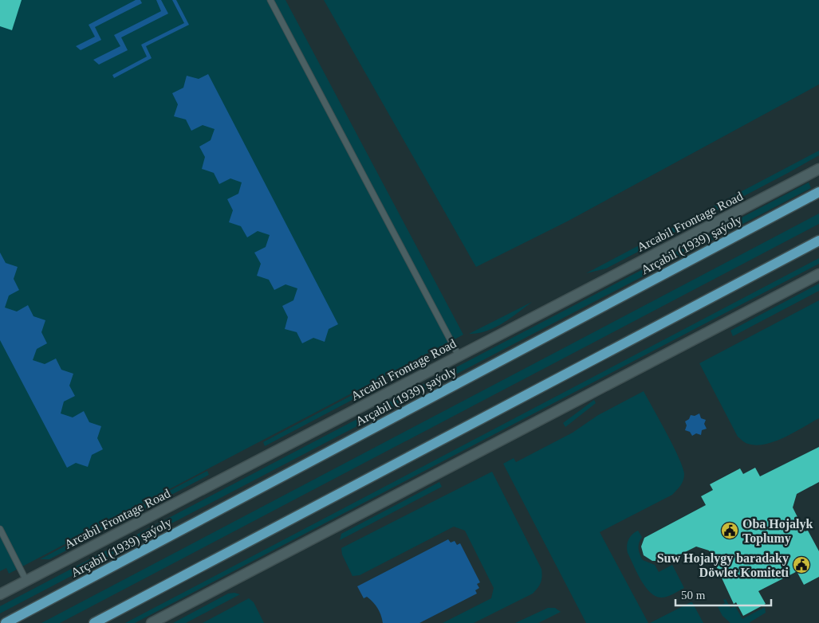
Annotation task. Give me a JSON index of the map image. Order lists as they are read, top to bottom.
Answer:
{
  "streets": {
    "main road": ["Arçabil (1939) şaýoly"],
    "street": ["Arcabil Frontage Road"]
  },
  "places": {
    "public building": ["Oba Hojalyk Toplumy", "Suw Hojalygy baradaky Döwlet Komiteti"]
  },
  "scale_bar": "50 m"
}
